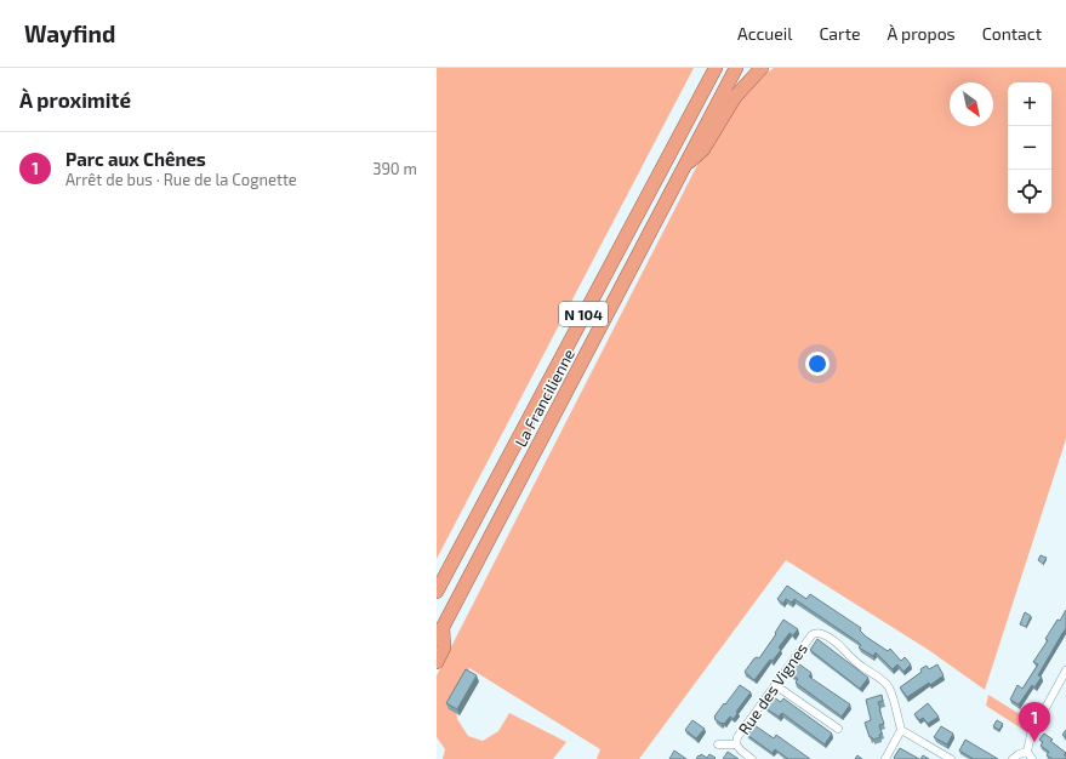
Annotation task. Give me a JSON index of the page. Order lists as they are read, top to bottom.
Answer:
{
  "streets": {
    "highway": ["N 104", "La Francilienne"],
    "street": ["Rue des Vignes"]
  },
  "north": "bottom right",
  "page": {
    "header": "Wayfind",
    "nav": [
      "Accueil",
      "Carte",
      "À propos",
      "Contact"
    ],
    "heading": "À proximité",
    "map_buttons": ["+", "−"],
    "list": [
      {
        "mark": "1",
        "name": "Parc aux Chênes",
        "note": "Arrêt de bus · Rue de la Cognette",
        "value": "390 m"
      }
    ],
    "pins": "1"
  }
}
